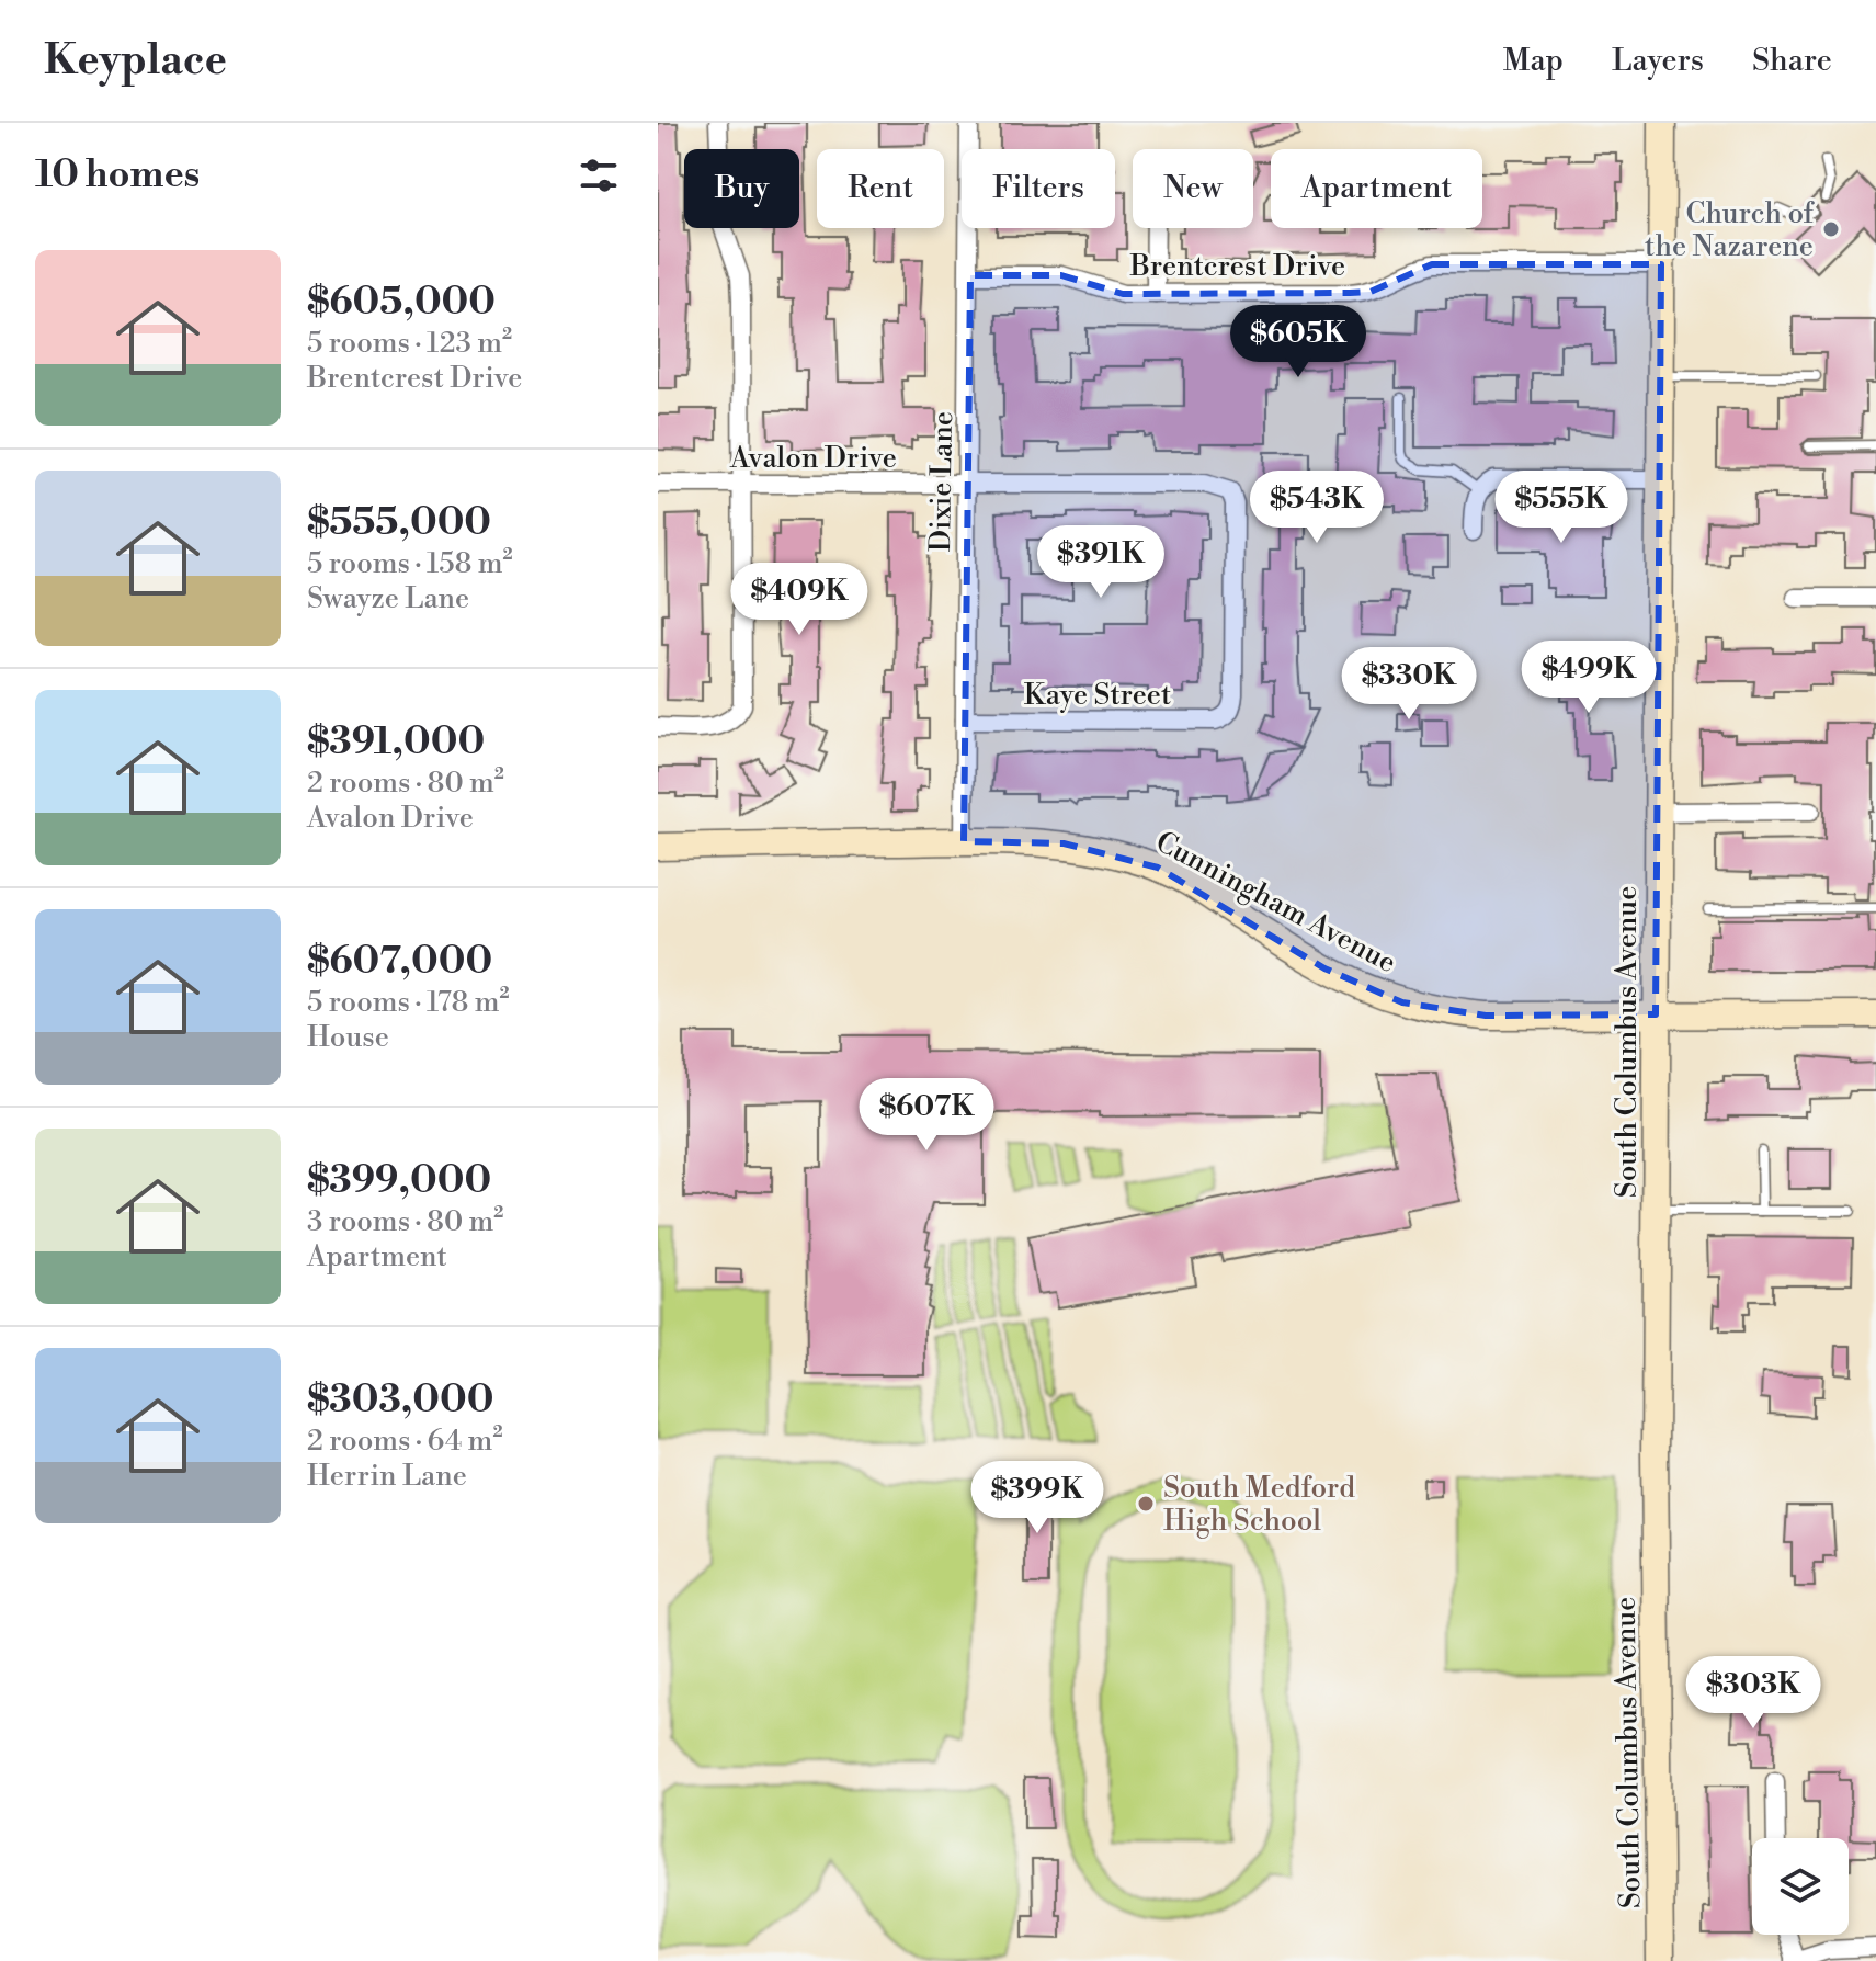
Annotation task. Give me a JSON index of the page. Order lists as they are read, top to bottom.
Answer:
{
  "streets": {
    "main road": ["Cunningham Avenue", "South Columbus Avenue"],
    "street": [
      "Brentcrest Drive",
      "Avalon Drive",
      "Dixie Lane",
      "Kaye Street"
    ]
  },
  "crossings": [
    ["Brentcrest Drive", "Dixie Lane"],
    ["Brentcrest Drive", "South Columbus Avenue"],
    ["Avalon Drive", "Dixie Lane"],
    ["Avalon Drive", "Kaye Street"],
    ["Dixie Lane", "Kaye Street"],
    ["Dixie Lane", "Cunningham Avenue"],
    ["Cunningham Avenue", "South Columbus Avenue"]
  ],
  "places": ["Church of the Nazarene", "South Medford High School"],
  "page": {
    "header": "Keyplace",
    "nav": ["Map", "Layers", "Share"],
    "heading": "10 homes",
    "chip": [
      "Buy",
      "Rent",
      "Filters",
      "New",
      "Apartment"
    ],
    "list": [
      {
        "name": "$605,000",
        "note": "5 rooms · 123 m² · Brentcrest Drive"
      },
      {
        "name": "$555,000",
        "note": "5 rooms · 158 m² · Swayze Lane"
      },
      {
        "name": "$391,000",
        "note": "2 rooms · 80 m² · Avalon Drive"
      },
      {
        "name": "$607,000",
        "note": "5 rooms · 178 m² · House"
      },
      {
        "name": "$399,000",
        "note": "3 rooms · 80 m² · Apartment"
      },
      {
        "name": "$303,000",
        "note": "2 rooms · 64 m² · Herrin Lane"
      }
    ],
    "price": [
      "$605K",
      "$543K",
      "$555K",
      "$391K",
      "$409K",
      "$499K",
      "$330K",
      "$607K",
      "$399K",
      "$303K"
    ]
  }
}
